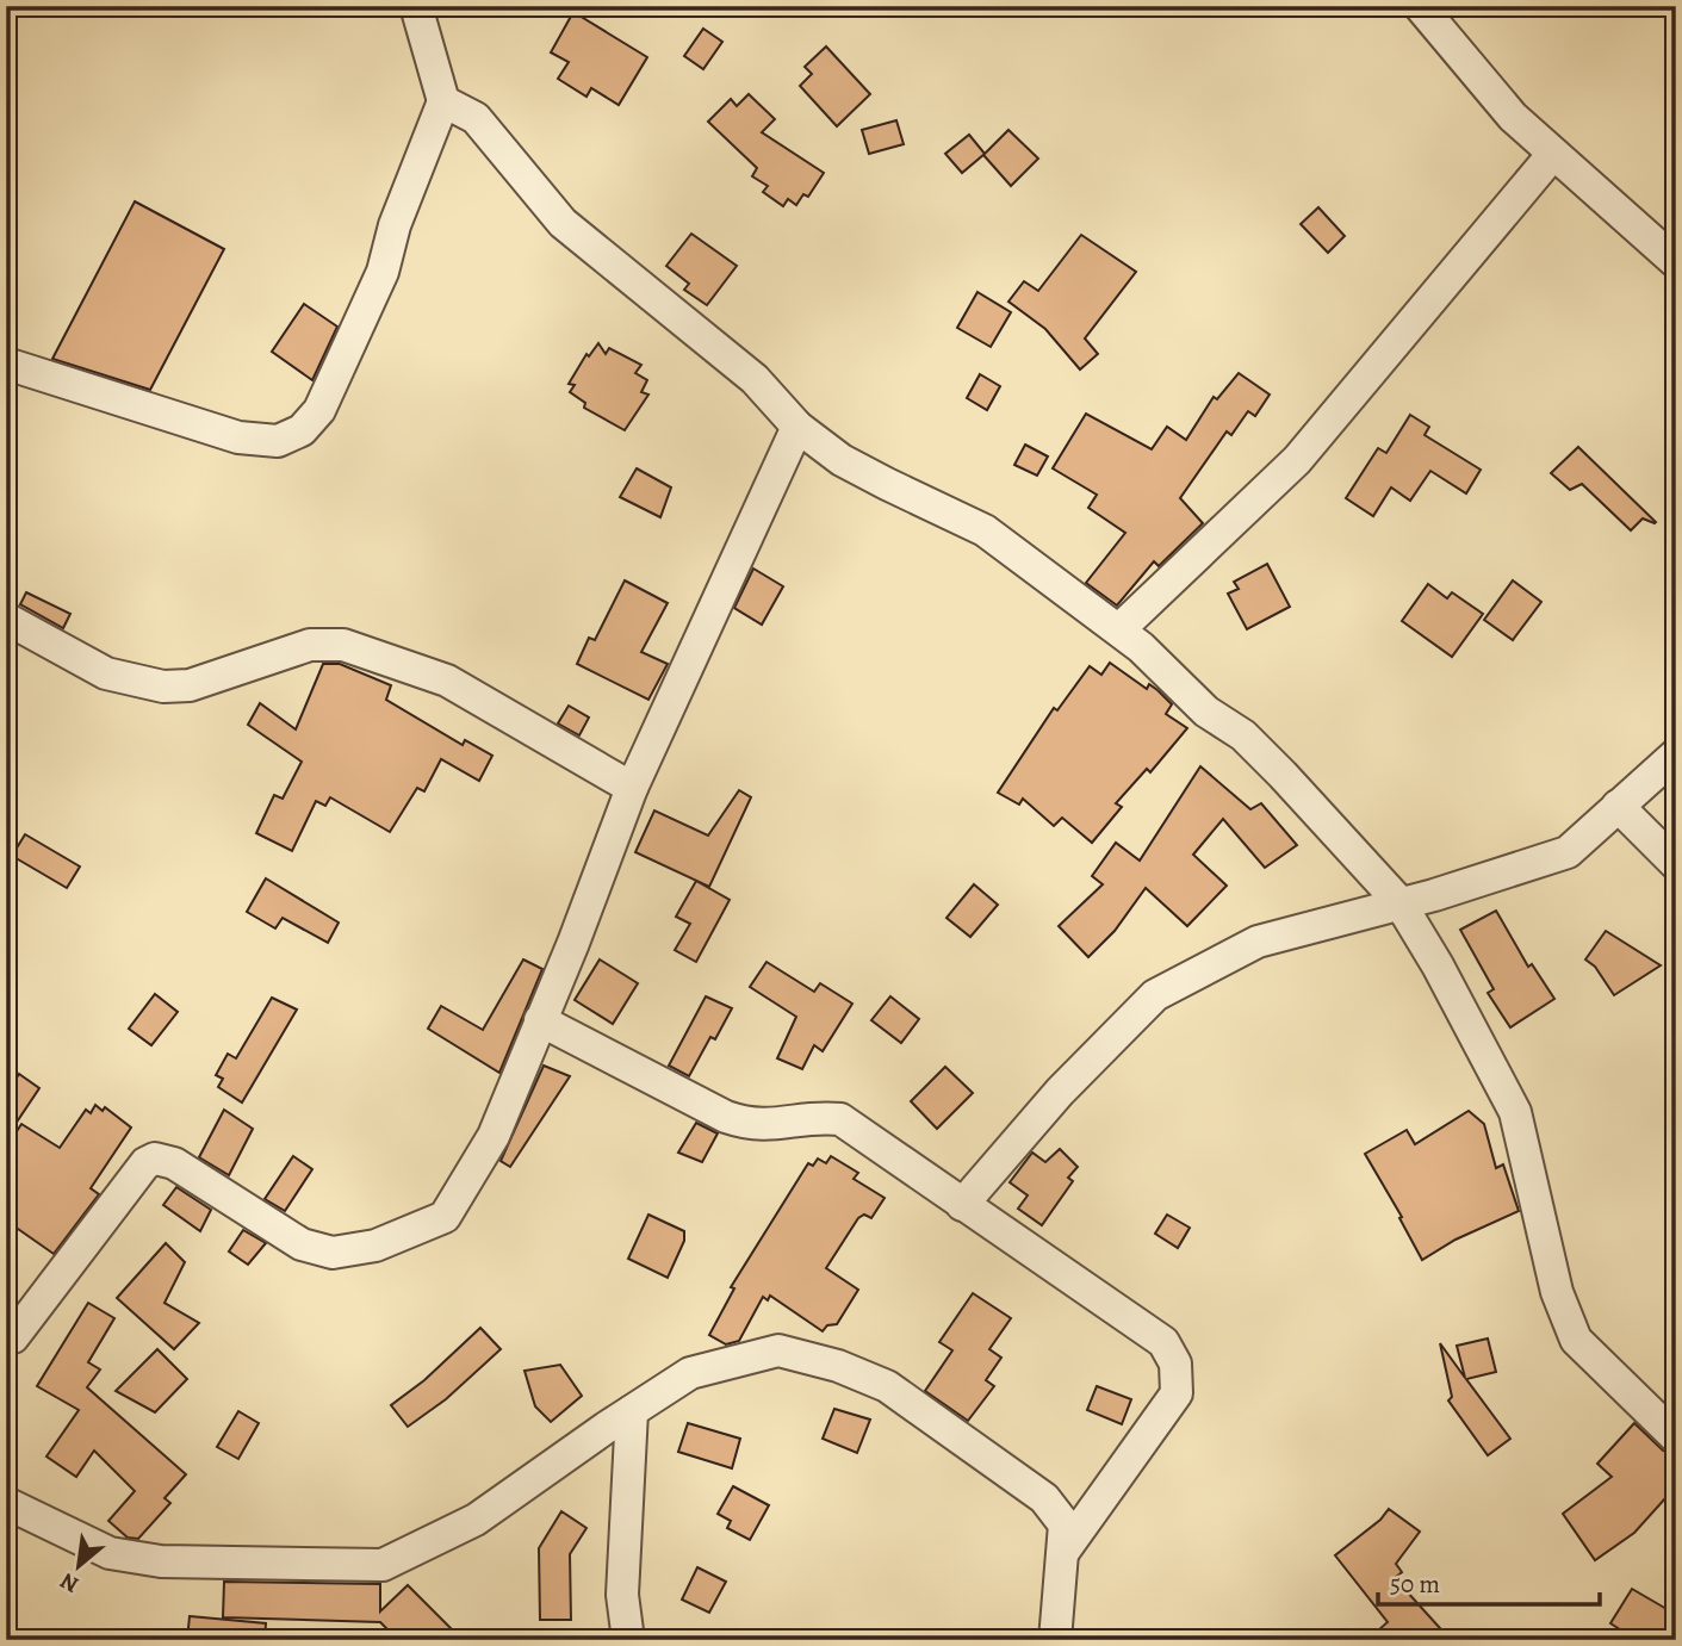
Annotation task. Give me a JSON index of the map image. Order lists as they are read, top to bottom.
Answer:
{
  "scale_bar": "50 m",
  "north": "bottom left"
}
